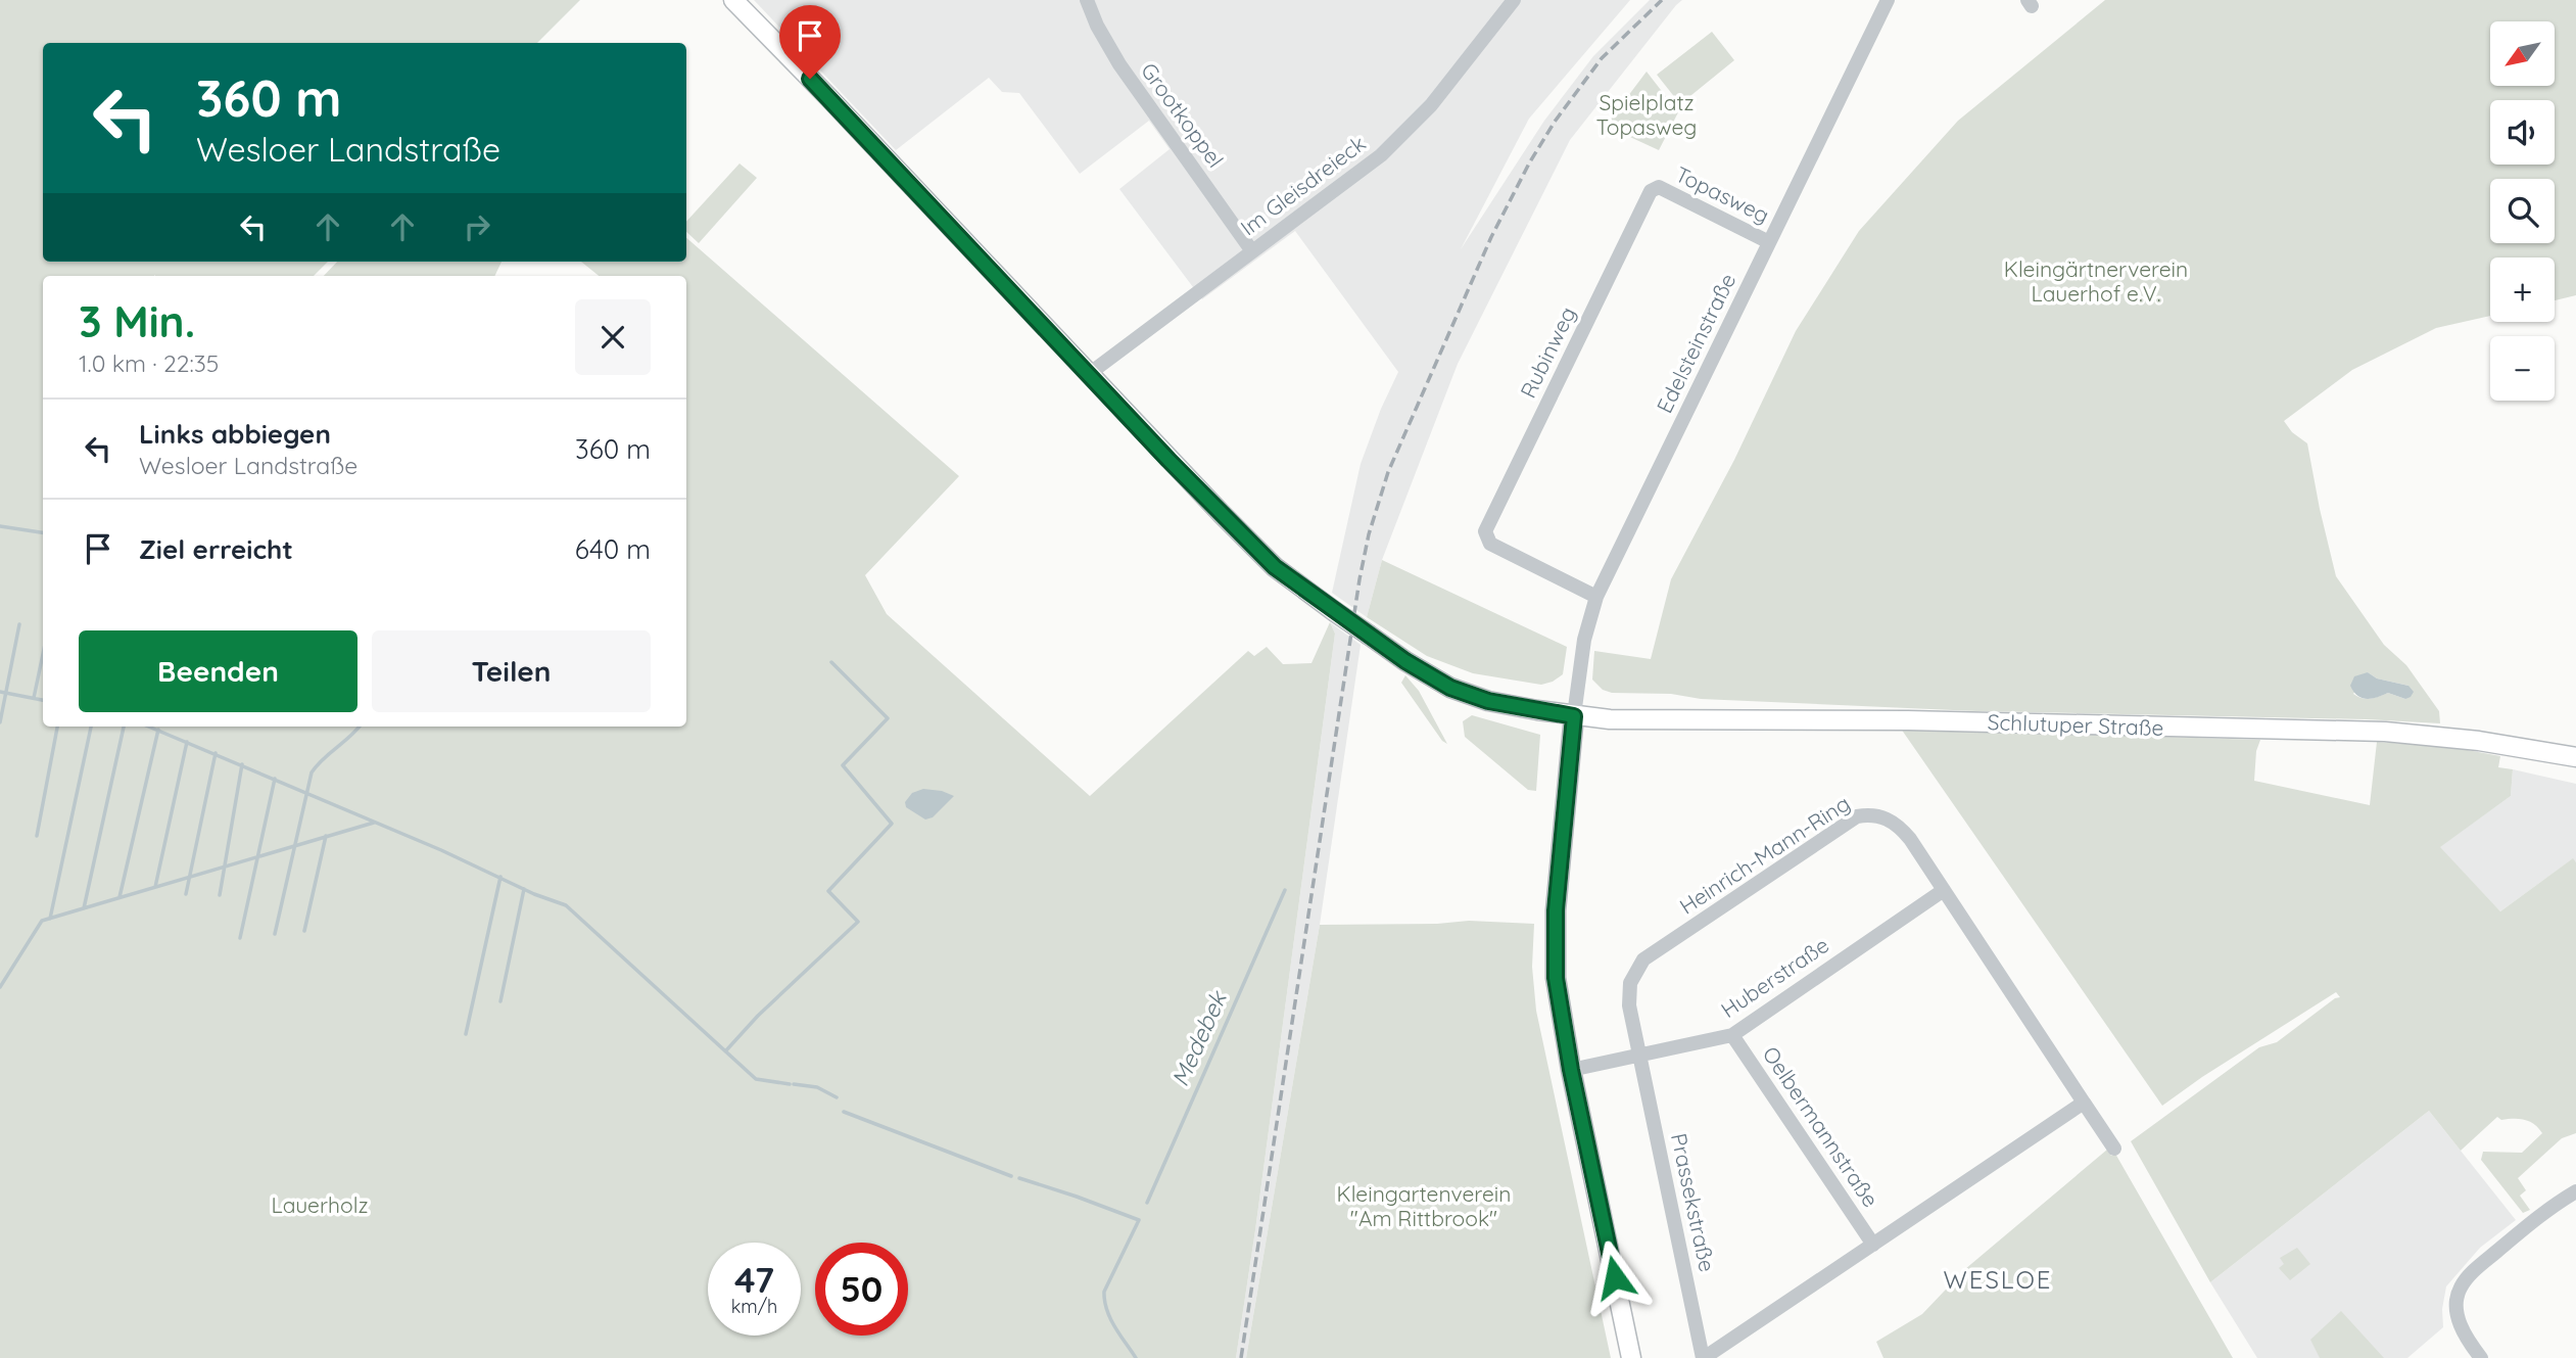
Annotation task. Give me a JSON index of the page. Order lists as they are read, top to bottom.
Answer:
{
  "streets": {
    "main road": ["Schlutuper Straße"],
    "street": [
      "Grootkoppel",
      "Im Gleisdreieck",
      "Topasweg",
      "Edelsteinstraße",
      "Rubinweg",
      "Heinrich-Mann-Ring",
      "Huberstraße",
      "Oelbermannstraße",
      "Prassekstraße"
    ]
  },
  "crossings": [
    ["Grootkoppel", "Im Gleisdreieck"],
    ["Im Gleisdreieck", "Schlutuper Straße"],
    ["Topasweg", "Edelsteinstraße"],
    ["Topasweg", "Rubinweg"],
    ["Edelsteinstraße", "Rubinweg"],
    ["Edelsteinstraße", "Schlutuper Straße"],
    ["Heinrich-Mann-Ring", "Huberstraße"],
    ["Heinrich-Mann-Ring", "Prassekstraße"],
    ["Huberstraße", "Oelbermannstraße"],
    ["Huberstraße", "Prassekstraße"]
  ],
  "districts": ["WESLOE"],
  "water": ["Medebek"],
  "parks": [
    "Spielplatz Topasweg",
    "Kleingärtnerverein Lauerhof e.V.",
    "Kleingartenverein \"Am Rittbrook\"",
    "Lauerholz"
  ],
  "north": "bottom left",
  "page": {
    "map_buttons": ["+", "−"],
    "turn": ["360 m", "Wesloer Landstraße"],
    "heading": ["3 Min.", "1.0 km · 22:35"],
    "list": [
      {
        "name": "Links abbiegen",
        "note": "Wesloer Landstraße",
        "value": "360 m"
      },
      {
        "name": "Ziel erreicht",
        "value": "640 m"
      }
    ],
    "buttons": ["Beenden", "Teilen"],
    "speed": "47 km/h",
    "limit": "50"
  }
}
